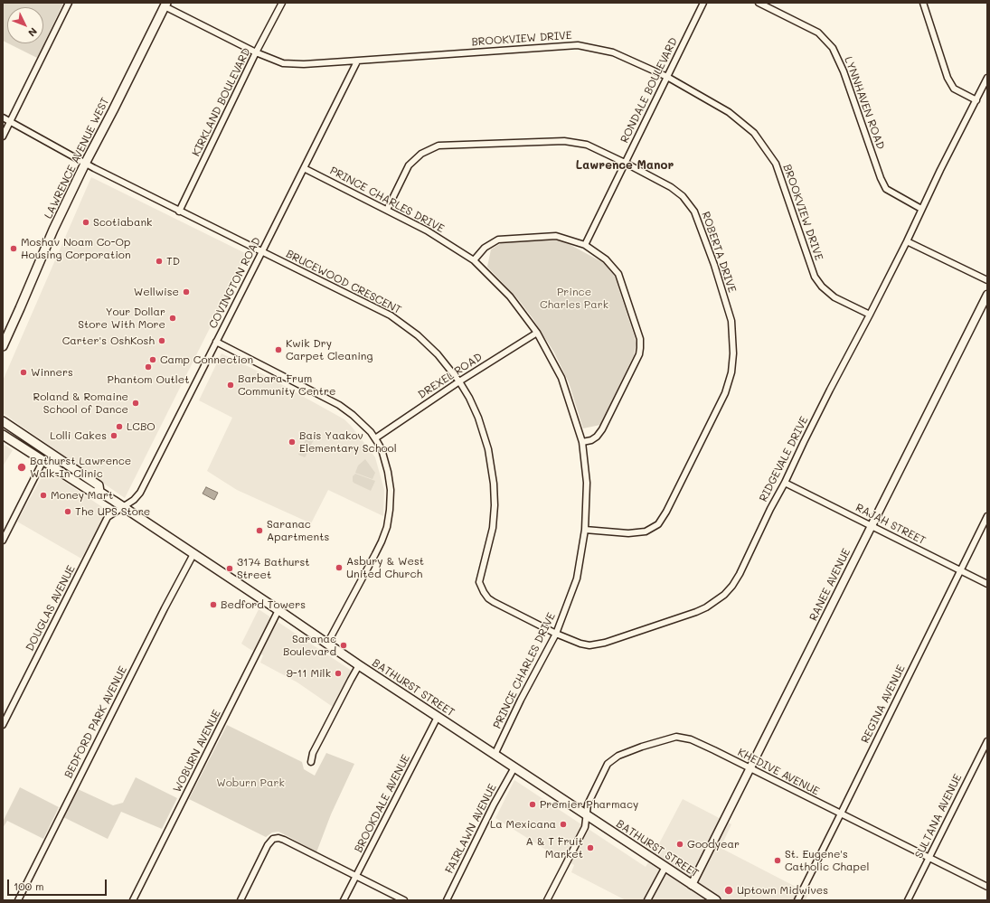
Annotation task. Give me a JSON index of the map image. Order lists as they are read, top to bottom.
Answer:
{
  "streets": {
    "main road": ["LAWRENCE AVENUE WEST", "BATHURST STREET"],
    "street": [
      "BROOKVIEW DRIVE",
      "RONDALE BOULEVARD",
      "KIRKLAND BOULEVARD",
      "LYNNHAVEN ROAD",
      "PRINCE CHARLES DRIVE",
      "ROBERTA DRIVE",
      "BRUCEWOOD CRESCENT",
      "COVINGTON ROAD",
      "DREXEL ROAD",
      "RIDGEVALE DRIVE",
      "RAJAH STREET",
      "RANEE AVENUE",
      "DOUGLAS AVENUE",
      "REGINA AVENUE",
      "BEDFORD PARK AVENUE",
      "WOBURN AVENUE",
      "KHEDIVE AVENUE",
      "BROOKDALE AVENUE",
      "SULTANA AVENUE",
      "FAIRLAWN AVENUE"
    ]
  },
  "crossings": [
    ["BROOKVIEW DRIVE", "RONDALE BOULEVARD"],
    ["BROOKVIEW DRIVE", "KIRKLAND BOULEVARD"],
    ["BROOKVIEW DRIVE", "LAWRENCE AVENUE WEST"],
    ["BROOKVIEW DRIVE", "COVINGTON ROAD"],
    ["BROOKVIEW DRIVE", "RIDGEVALE DRIVE"],
    ["RONDALE BOULEVARD", "ROBERTA DRIVE"],
    ["KIRKLAND BOULEVARD", "BRUCEWOOD CRESCENT"],
    ["LYNNHAVEN ROAD", "RIDGEVALE DRIVE"],
    ["LAWRENCE AVENUE WEST", "BRUCEWOOD CRESCENT"],
    ["PRINCE CHARLES DRIVE", "ROBERTA DRIVE"],
    ["PRINCE CHARLES DRIVE", "BRUCEWOOD CRESCENT"],
    ["PRINCE CHARLES DRIVE", "COVINGTON ROAD"],
    ["PRINCE CHARLES DRIVE", "DREXEL ROAD"],
    ["PRINCE CHARLES DRIVE", "RIDGEVALE DRIVE"],
    ["PRINCE CHARLES DRIVE", "BATHURST STREET"],
    ["BRUCEWOOD CRESCENT", "COVINGTON ROAD"],
    ["BRUCEWOOD CRESCENT", "DREXEL ROAD"],
    ["BRUCEWOOD CRESCENT", "RIDGEVALE DRIVE"],
    ["COVINGTON ROAD", "DOUGLAS AVENUE"],
    ["COVINGTON ROAD", "BATHURST STREET"],
    ["RIDGEVALE DRIVE", "RAJAH STREET"],
    ["RAJAH STREET", "RANEE AVENUE"],
    ["RAJAH STREET", "REGINA AVENUE"],
    ["RANEE AVENUE", "BATHURST STREET"],
    ["RANEE AVENUE", "KHEDIVE AVENUE"],
    ["DOUGLAS AVENUE", "BATHURST STREET"],
    ["BATHURST STREET", "BEDFORD PARK AVENUE"],
    ["BATHURST STREET", "WOBURN AVENUE"],
    ["BATHURST STREET", "KHEDIVE AVENUE"],
    ["BATHURST STREET", "BROOKDALE AVENUE"],
    ["BATHURST STREET", "FAIRLAWN AVENUE"],
    ["REGINA AVENUE", "KHEDIVE AVENUE"],
    ["KHEDIVE AVENUE", "SULTANA AVENUE"]
  ],
  "districts": ["Lawrence Manor"],
  "parks": ["Prince Charles Park", "Woburn Park"],
  "places": [
    "Scotiabank",
    "Moshav Noam Co-Op Housing Corporation",
    "TD",
    "Wellwise",
    "Your Dollar Store With More",
    "Carter's OshKosh",
    "Kwik Dry Carpet Cleaning",
    "Camp Connection",
    "Phantom Outlet",
    "Winners",
    "Barbara Frum Community Centre",
    "Roland & Romaine School of Dance",
    "LCBO",
    "Lolli Cakes",
    "Bais Yaakov Elementary School",
    "Bathurst Lawrence Walk-In Clinic",
    "Money Mart",
    "The UPS Store",
    "Saranac Apartments",
    "Asbury & West United Church",
    "3174 Bathurst Street",
    "Bedford Towers",
    "Saranac Boulevard",
    "9-11 Milk",
    "Premier Pharmacy",
    "La Mexicana",
    "Goodyear",
    "A & T Fruit Market",
    "St. Eugene's Catholic Chapel",
    "Uptown Midwives"
  ],
  "scale_bar": "100 m",
  "north": "bottom right"
}
